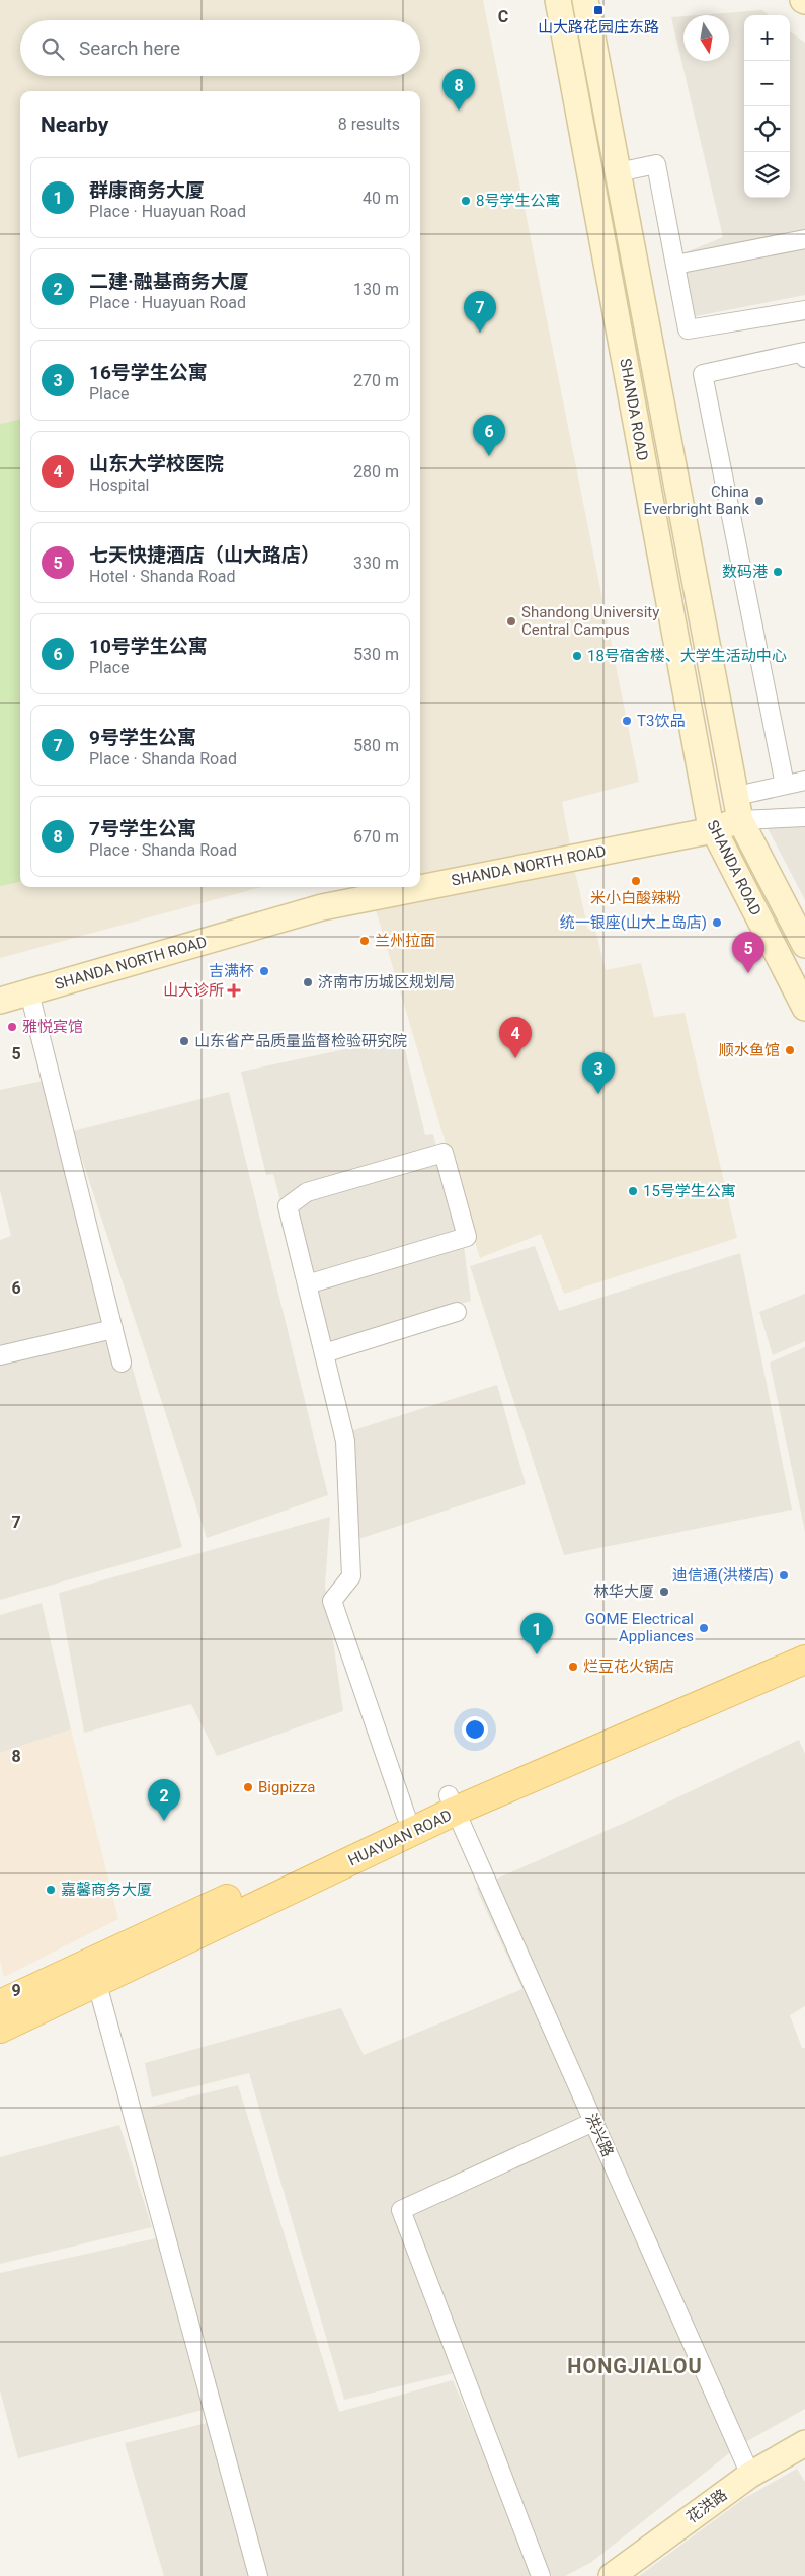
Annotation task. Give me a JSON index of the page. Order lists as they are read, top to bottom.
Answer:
{
  "streets": {
    "main road": [
      "SHANDA ROAD",
      "SHANDA NORTH ROAD",
      "HUAYUAN ROAD",
      "花洪路"
    ],
    "street": ["洪兴路"]
  },
  "crossings": [
    ["SHANDA ROAD", "SHANDA NORTH ROAD"],
    ["HUAYUAN ROAD", "洪兴路"],
    ["洪兴路", "花洪路"]
  ],
  "districts": ["HONGJIALOU"],
  "places": {
    "transit": ["山大路花园庄东路"],
    "other": [
      "8号学生公寓",
      "China Everbright Bank",
      "数码港",
      "Shandong University Central Campus",
      "18号宿舍楼、大学生活动中心",
      "T3饮品",
      "米小白酸辣粉",
      "统一银座(山大上岛店)",
      "兰州拉面",
      "吉满杯",
      "济南市历城区规划局",
      "雅悦宾馆",
      "山东省产品质量监督检验研究院",
      "顺水鱼馆",
      "15号学生公寓",
      "迪信通(洪楼店)",
      "林华大厦",
      "GOME Electrical Appliances",
      "烂豆花火锅店",
      "Bigpizza",
      "嘉馨商务大厦"
    ],
    "health": ["山大诊所"]
  },
  "north": "bottom",
  "page": {
    "map_buttons": ["+", "−"],
    "search": "Search here",
    "pins": [
      "8",
      "7",
      "6",
      "5",
      "4",
      "3",
      "1",
      "2"
    ],
    "heading": ["Nearby", "8 results"],
    "list": [
      {
        "mark": "1",
        "name": "群康商务大厦",
        "note": "Place · Huayuan Road",
        "value": "40 m"
      },
      {
        "mark": "2",
        "name": "二建·融基商务大厦",
        "note": "Place · Huayuan Road",
        "value": "130 m"
      },
      {
        "mark": "3",
        "name": "16号学生公寓",
        "note": "Place",
        "value": "270 m"
      },
      {
        "mark": "4",
        "name": "山东大学校医院",
        "note": "Hospital",
        "value": "280 m"
      },
      {
        "mark": "5",
        "name": "七天快捷酒店（山大路店）",
        "note": "Hotel · Shanda Road",
        "value": "330 m"
      },
      {
        "mark": "6",
        "name": "10号学生公寓",
        "note": "Place",
        "value": "530 m"
      },
      {
        "mark": "7",
        "name": "9号学生公寓",
        "note": "Place · Shanda Road",
        "value": "580 m"
      },
      {
        "mark": "8",
        "name": "7号学生公寓",
        "note": "Place · Shanda Road",
        "value": "670 m"
      }
    ]
  },
  "grid": {
    "columns": ["C"],
    "rows": [
      "5",
      "6",
      "7",
      "8",
      "9"
    ]
  }
}
